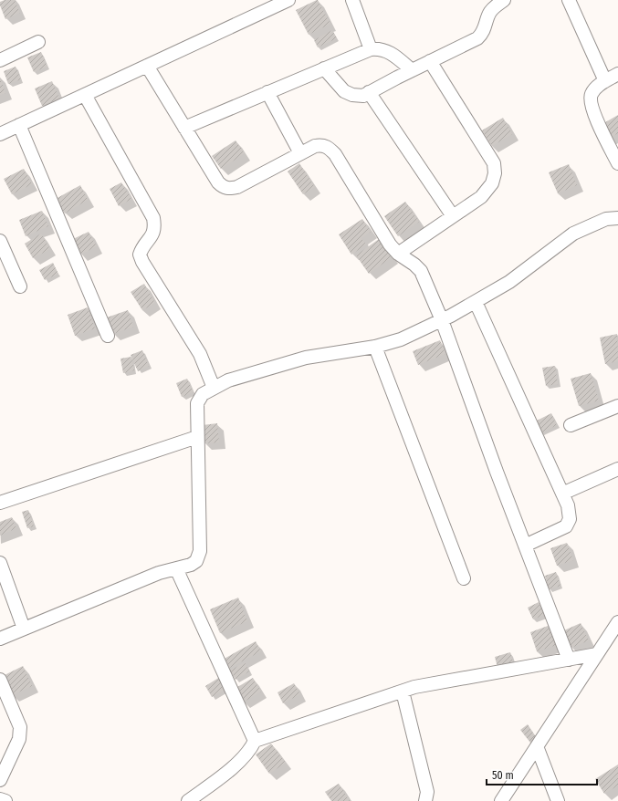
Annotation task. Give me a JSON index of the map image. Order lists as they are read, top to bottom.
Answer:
{
  "scale_bar": "50 m"
}
